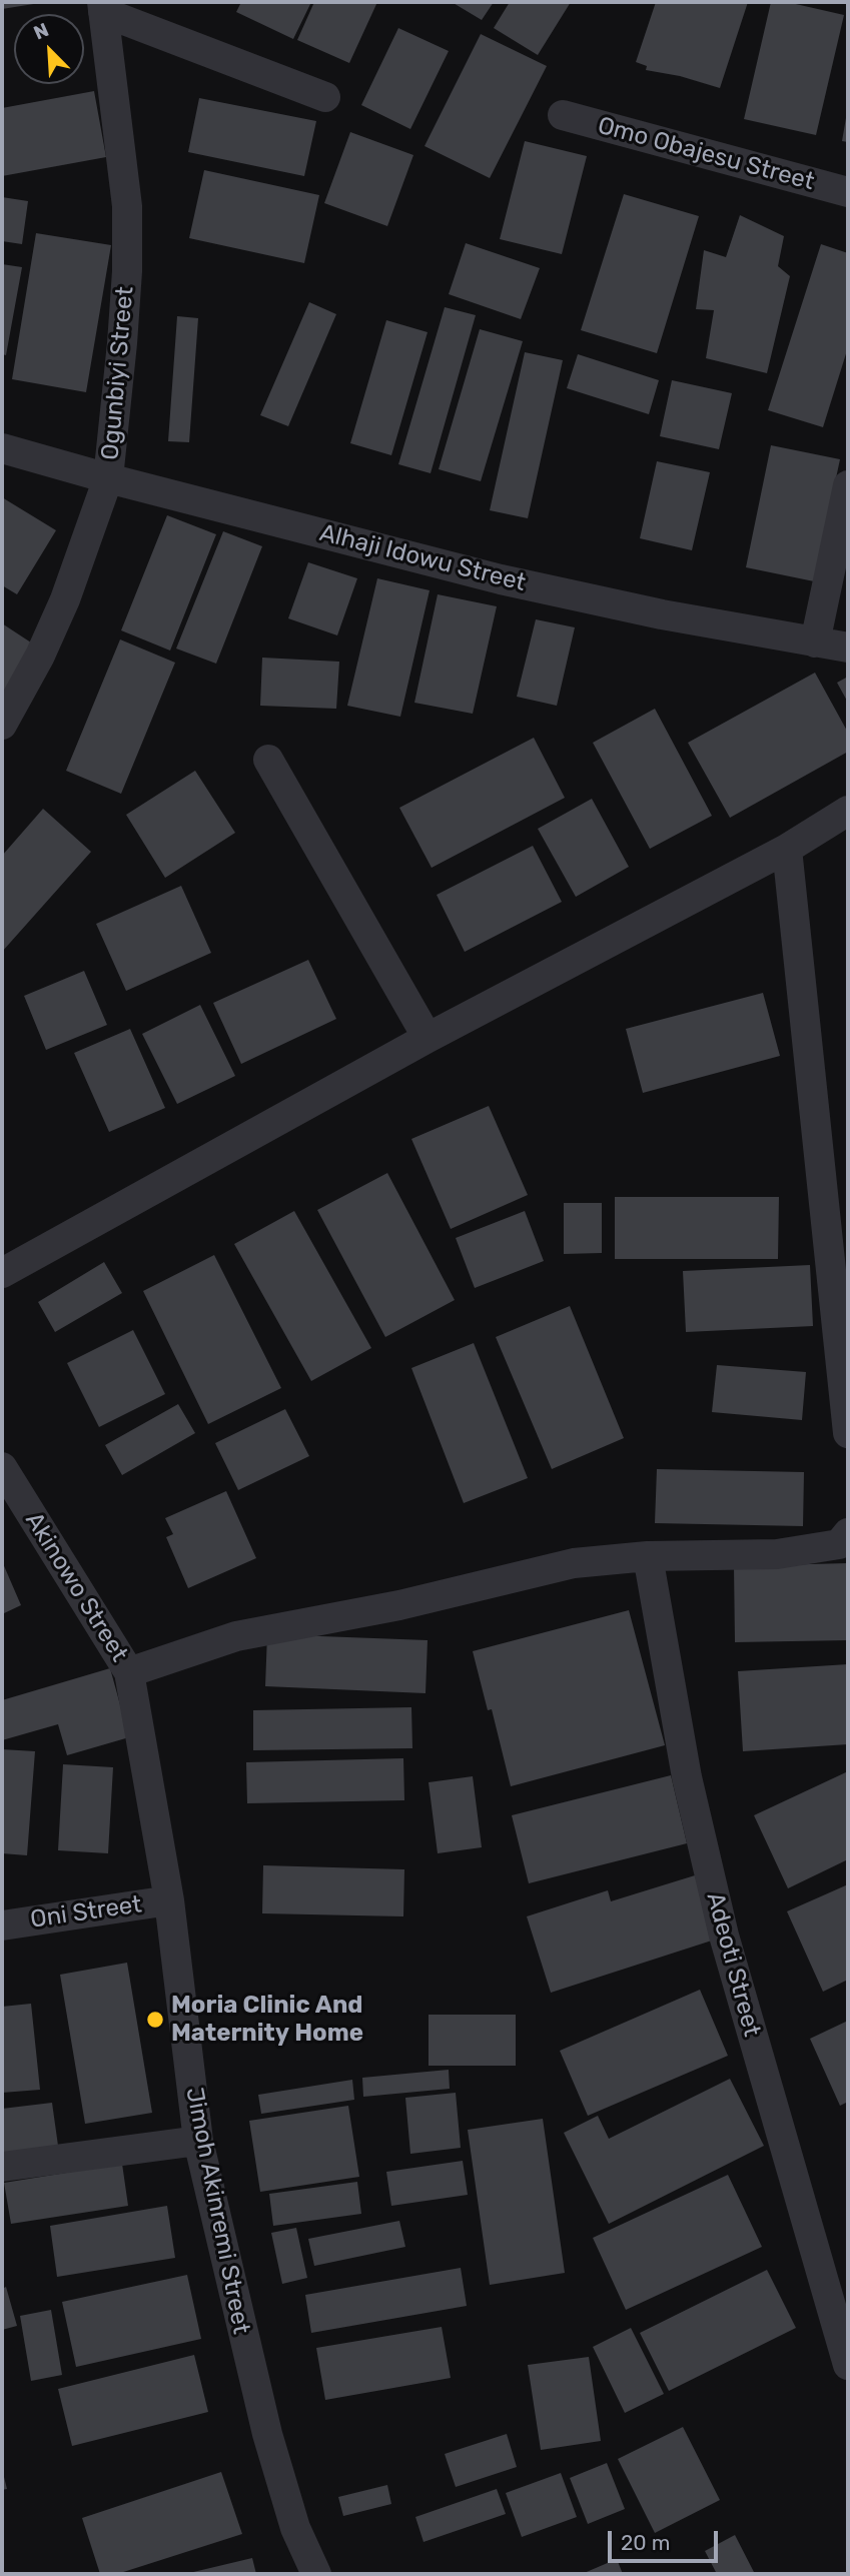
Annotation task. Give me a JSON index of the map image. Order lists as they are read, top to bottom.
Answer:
{
  "streets": {
    "street": [
      "Omo Obajesu Street",
      "Ogunbiyi Street",
      "Alhaji Idowu Street",
      "Akinowo Street",
      "Oni Street",
      "Adeoti Street",
      "Jimoh Akinremi Street"
    ]
  },
  "crossings": [
    ["Ogunbiyi Street", "Alhaji Idowu Street"],
    ["Akinowo Street", "Jimoh Akinremi Street"],
    ["Oni Street", "Jimoh Akinremi Street"]
  ],
  "places": ["Moria Clinic And Maternity Home"],
  "scale_bar": "20 m",
  "north": "top left"
}
